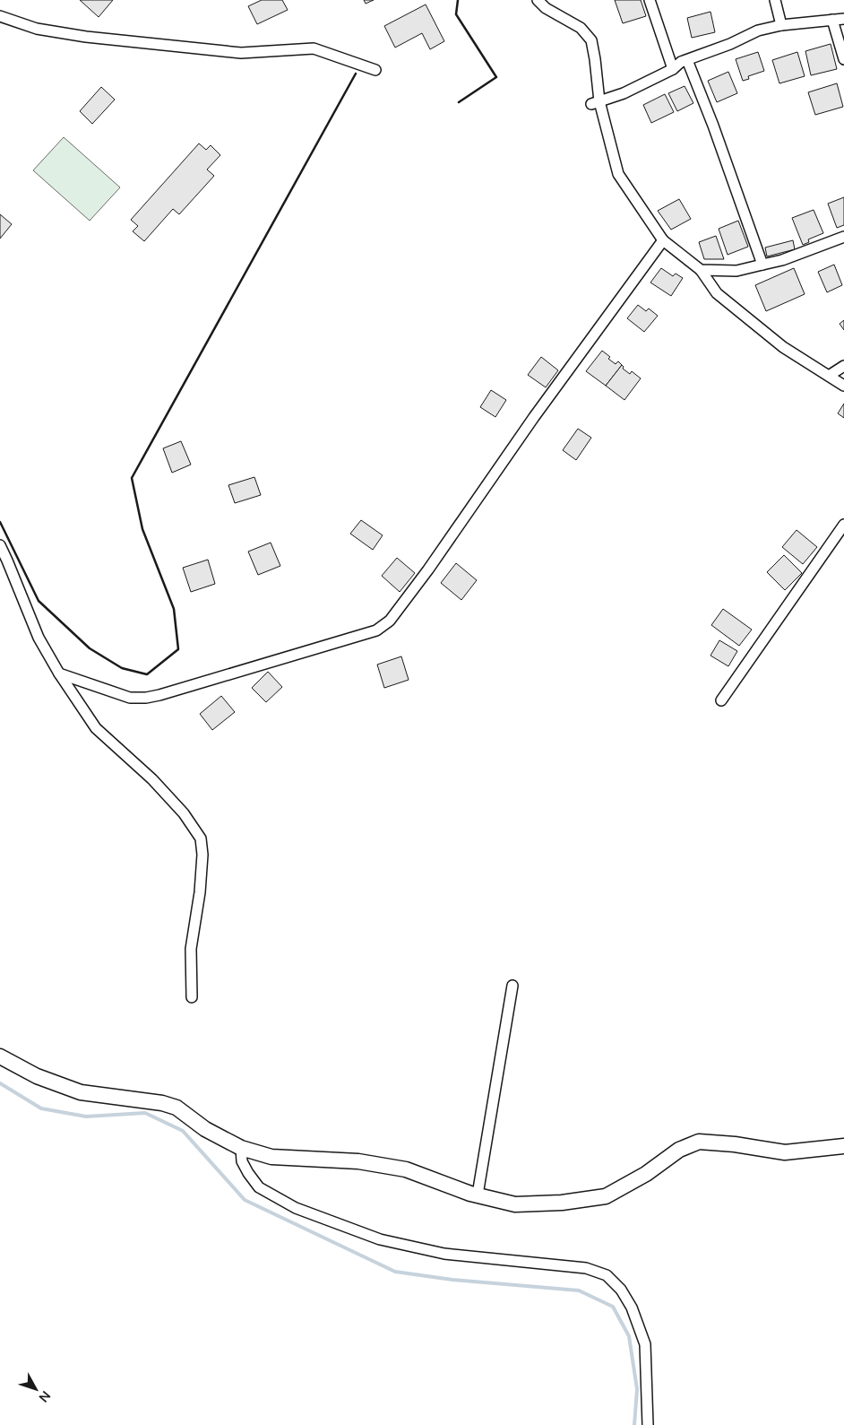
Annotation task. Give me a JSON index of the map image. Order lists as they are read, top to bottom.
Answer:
{
  "north": "bottom right"
}
